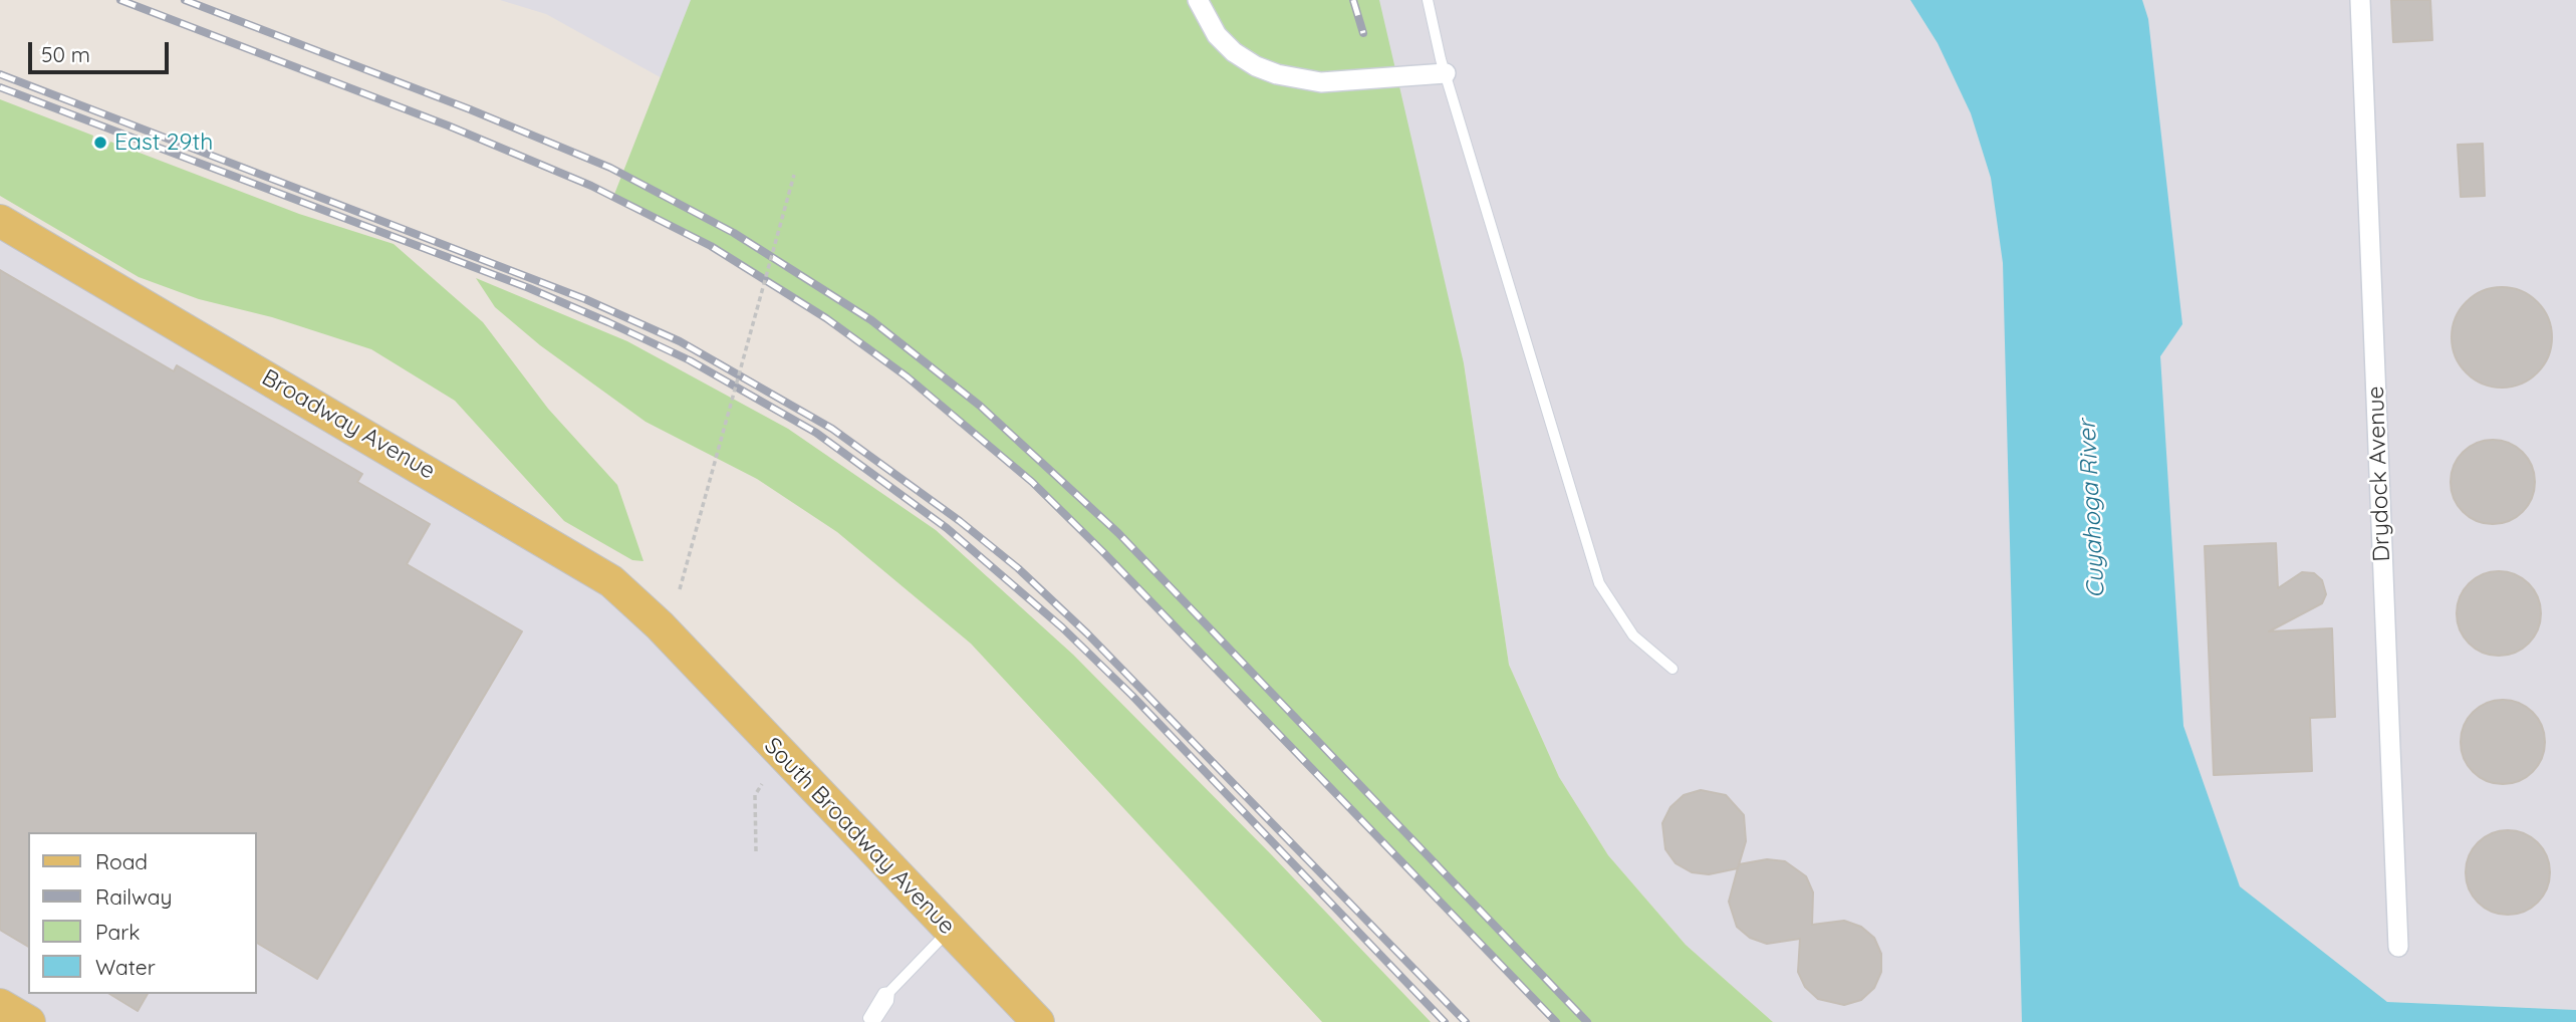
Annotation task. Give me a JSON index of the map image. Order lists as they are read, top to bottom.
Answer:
{
  "streets": {
    "main road": ["Broadway Avenue", "South Broadway Avenue"],
    "street": ["Drydock Avenue"]
  },
  "crossings": [
    ["Broadway Avenue", "South Broadway Avenue"]
  ],
  "water": ["Cuyahoga River"],
  "places": ["East 29th"],
  "legend": [
    "Road",
    "Railway",
    "Park",
    "Water"
  ],
  "scale_bar": "50 m"
}
